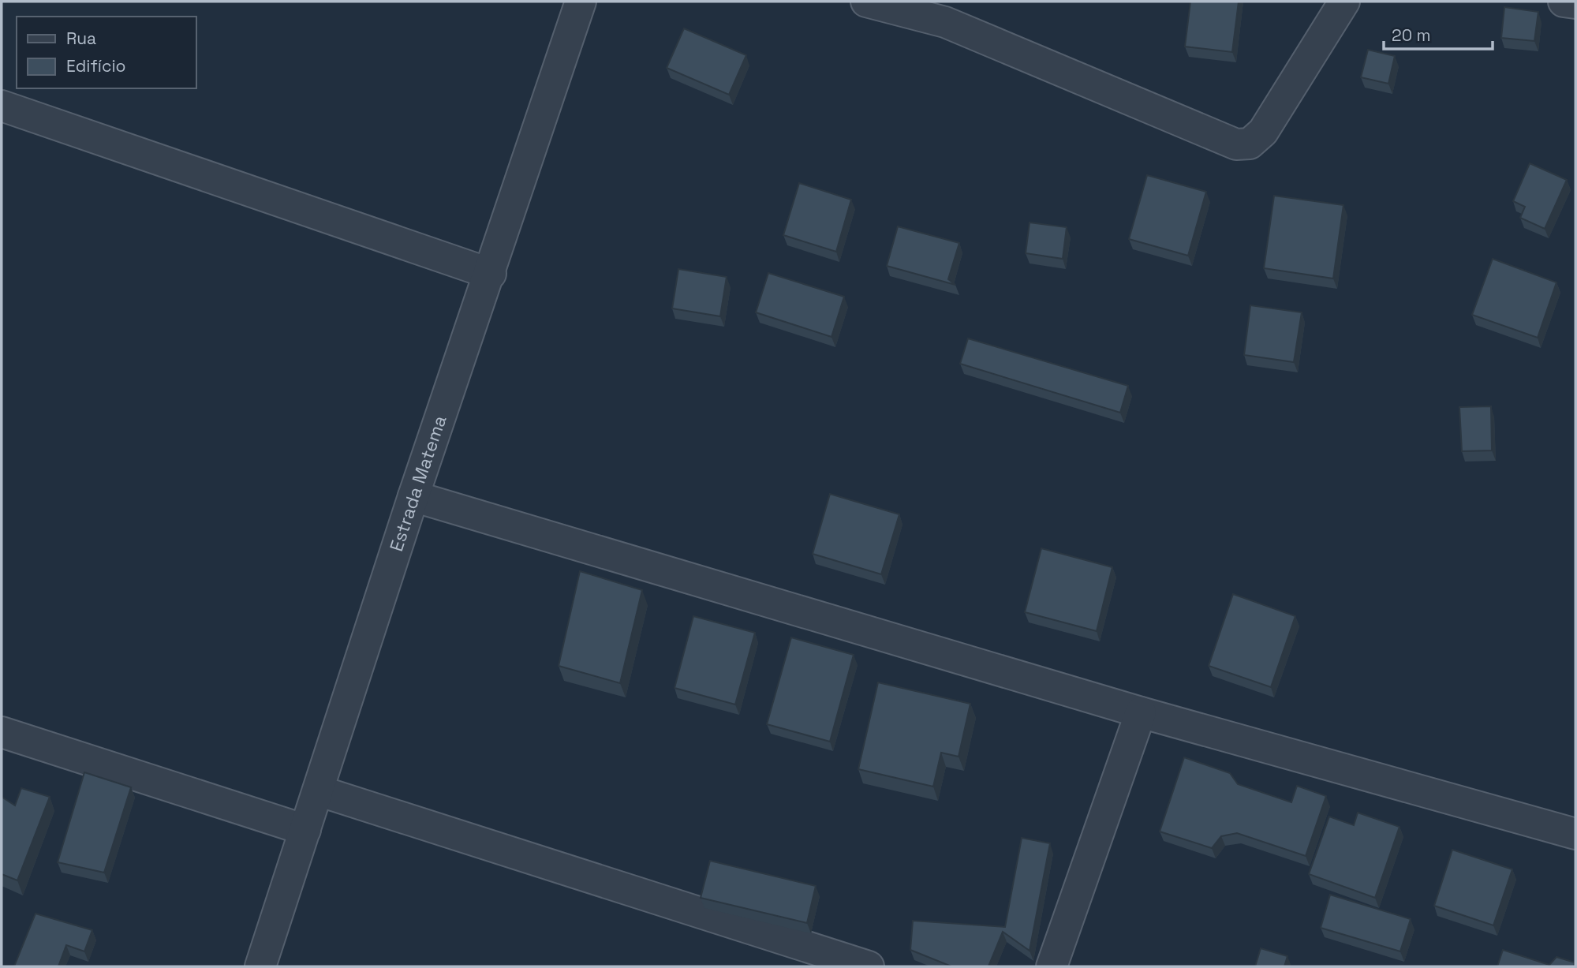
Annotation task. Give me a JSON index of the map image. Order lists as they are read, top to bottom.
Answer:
{
  "streets": {
    "street": ["Estrada Matema"]
  },
  "legend": ["Rua", "Edifício"],
  "scale_bar": "20 m"
}
